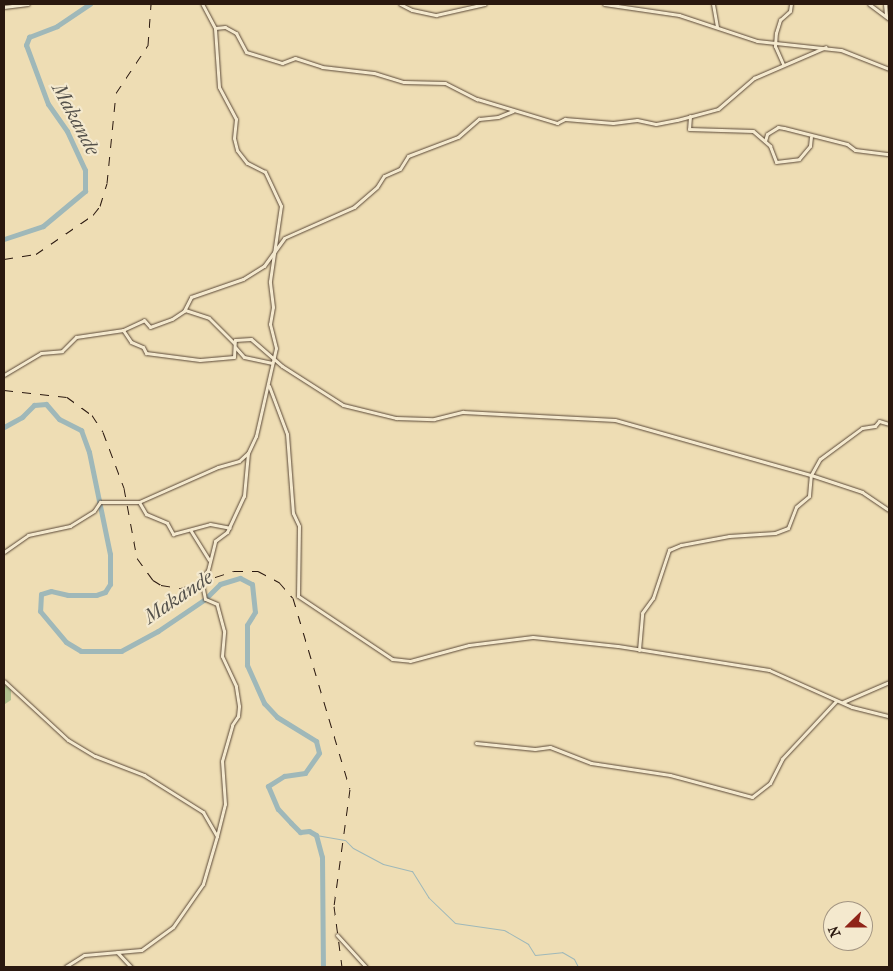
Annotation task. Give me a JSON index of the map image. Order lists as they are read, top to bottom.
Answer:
{
  "water": ["Makande"],
  "north": "left"
}
